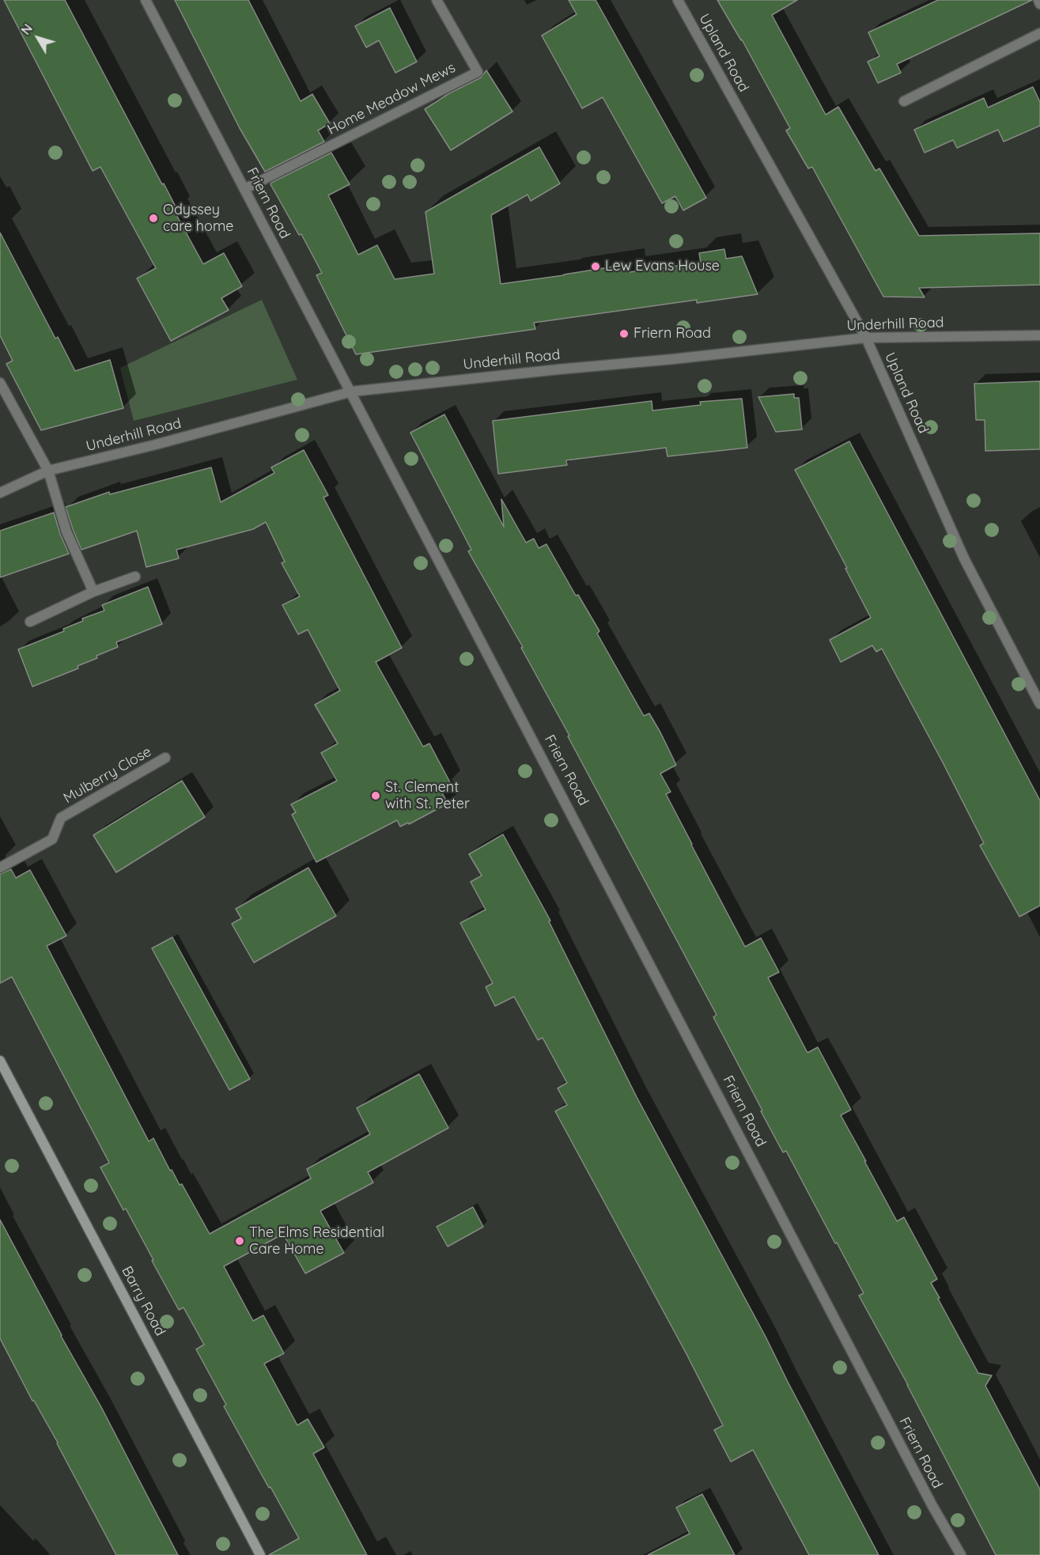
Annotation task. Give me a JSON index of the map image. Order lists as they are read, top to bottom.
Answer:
{
  "streets": {
    "main road": ["Barry Road"],
    "street": [
      "Upland Road",
      "Home Meadow Mews",
      "Friern Road",
      "Underhill Road",
      "Mulberry Close"
    ]
  },
  "crossings": [
    ["Upland Road", "Underhill Road"],
    ["Home Meadow Mews", "Friern Road"],
    ["Friern Road", "Underhill Road"]
  ],
  "places": [
    "Odyssey care home",
    "Lew Evans House",
    "Friern Road",
    "St. Clement with St. Peter",
    "The Elms Residential Care Home"
  ],
  "north": "top left"
}
